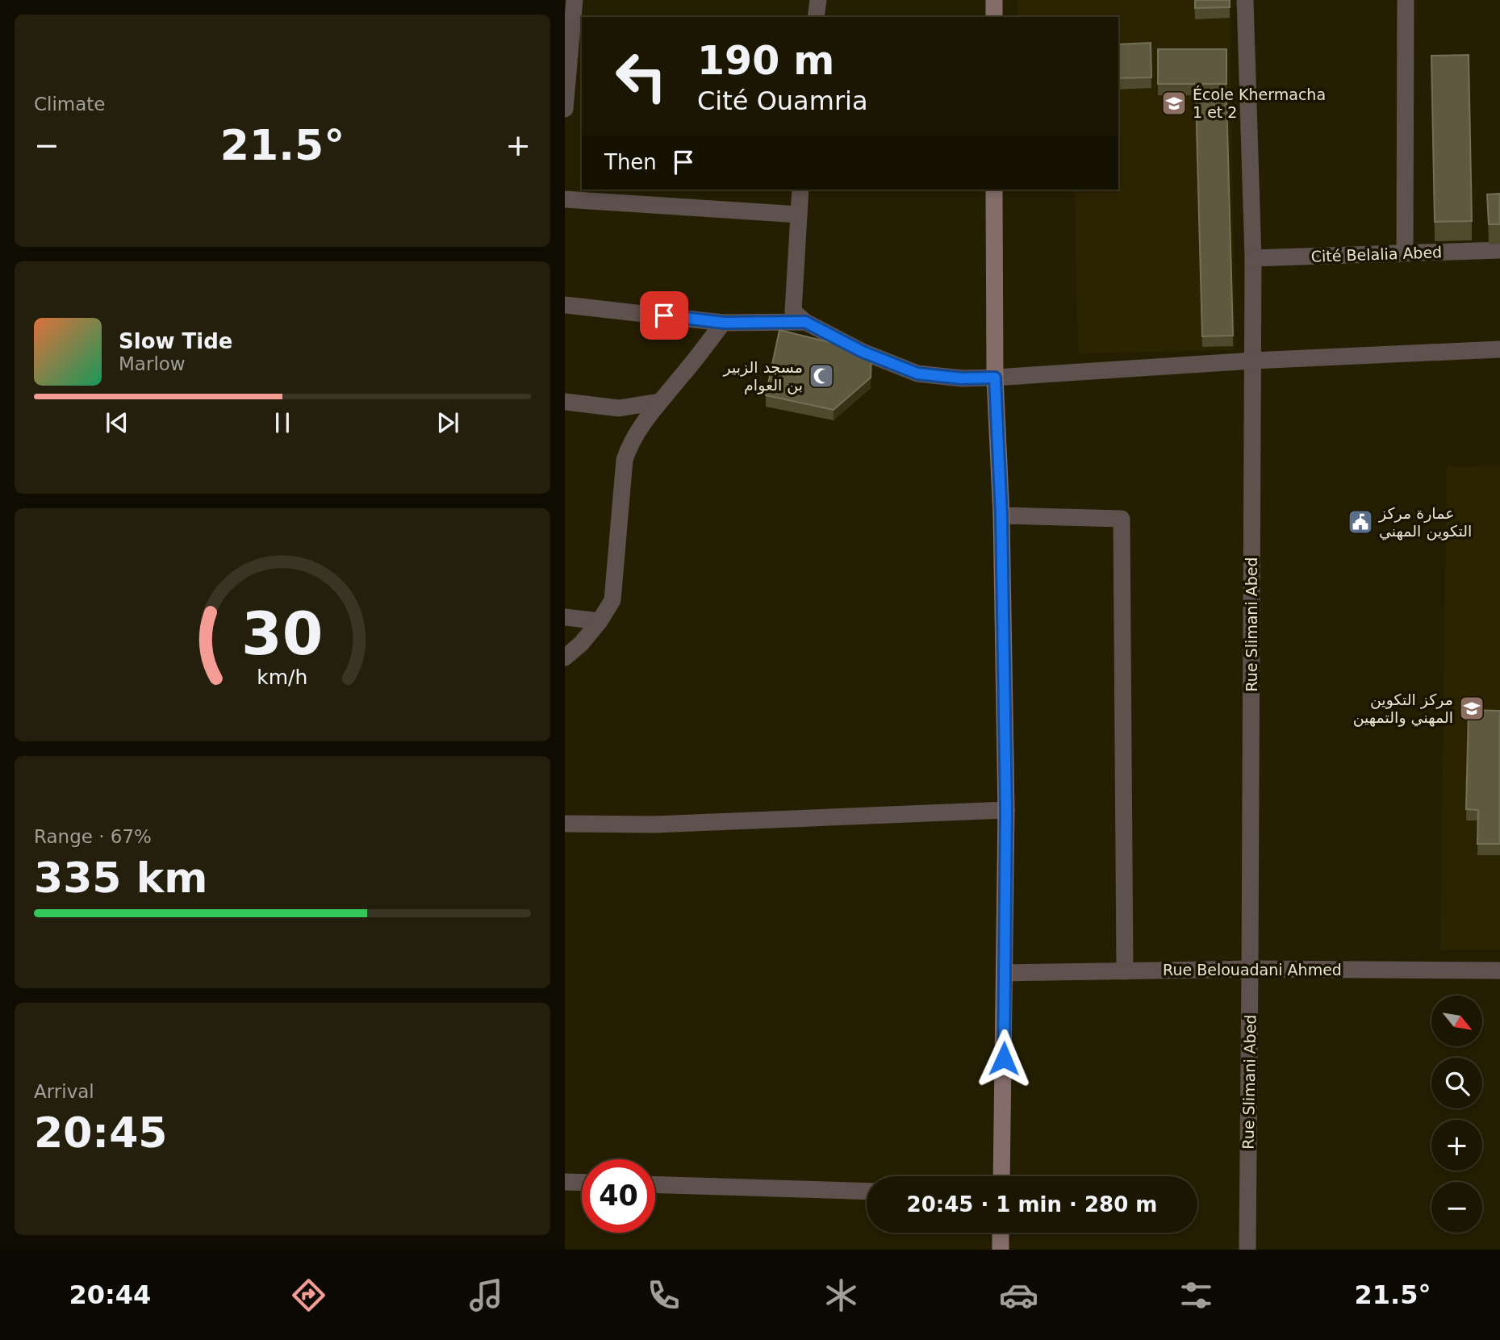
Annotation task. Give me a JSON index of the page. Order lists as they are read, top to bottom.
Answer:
{
  "streets": {
    "street": ["Cité Belalia Abed", "Rue Slimani Abed", "Rue Belouadani Ahmed"]
  },
  "crossings": [
    ["Cité Belalia Abed", "Rue Slimani Abed"],
    ["Rue Slimani Abed", "Rue Belouadani Ahmed"]
  ],
  "places": {
    "school or university": ["École Khermacha 1 et 2", "مركز التكوين المهني والتمهين"],
    "mosque": ["مسجد الزبير بن العوام"],
    "public building": ["عمارة مركز التكوين المهني"]
  },
  "north": "bottom right",
  "page": {
    "tile": [
      "Climate",
      ["Range · 67%", "335 km"],
      ["Arrival", "20:45"]
    ],
    "turn": ["190 m", "Cité Ouamria"],
    "heat": ["−", "21.5°", "+"],
    "then": "Then",
    "song": ["Slow Tide", "Marlow"],
    "map_buttons": ["+", "−"],
    "limit": "40",
    "trip": "20:45 · 1 min · 280 m",
    "tabs": ["20:44", "21.5°"],
    "gauge": ["30", "km/h"]
  }
}
